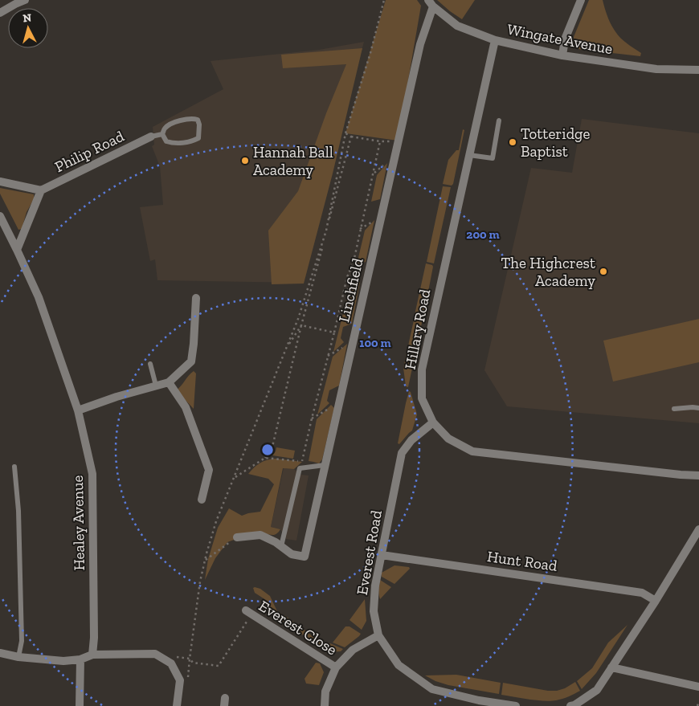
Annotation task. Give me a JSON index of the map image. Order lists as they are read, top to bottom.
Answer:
{
  "streets": {
    "street": [
      "Wingate Avenue",
      "Philip Road",
      "Linchfield",
      "Hillary Road",
      "Healey Avenue",
      "Everest Road",
      "Hunt Road",
      "Everest Close"
    ]
  },
  "crossings": [
    ["Wingate Avenue", "Linchfield"],
    ["Wingate Avenue", "Hillary Road"],
    ["Hillary Road", "Everest Road"],
    ["Everest Road", "Hunt Road"]
  ],
  "places": ["Totteridge Baptist", "Hannah Ball Academy", "The Highcrest Academy"],
  "north": "top",
  "rings": ["200 m", "100 m"]
}
